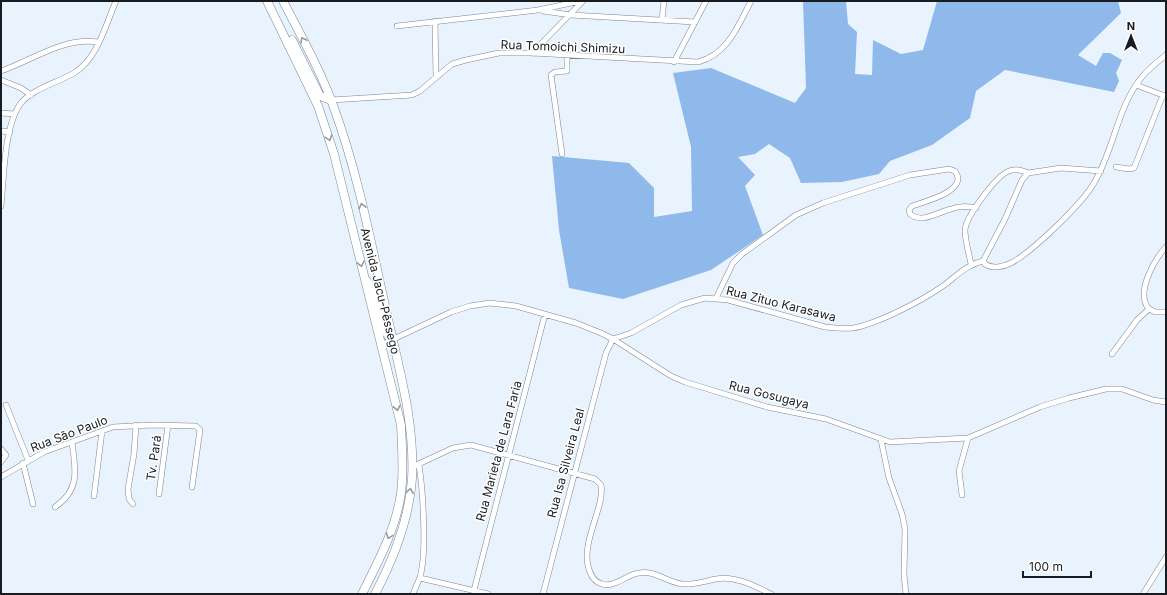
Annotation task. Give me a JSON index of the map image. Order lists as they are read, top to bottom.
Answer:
{
  "streets": {
    "highway": ["Avenida Jacu-Pêssego"],
    "street": [
      "Rua Tomoichi Shimizu",
      "Rua Zituo Karasawa",
      "Rua Gosugaya",
      "Rua São Paulo",
      "Rua Marieta de Lara Faria",
      "Tv. Pará",
      "Rua Isa Silveira Leal"
    ]
  },
  "crossings": [
    ["Rua Tomoichi Shimizu", "Avenida Jacu-Pêssego"],
    ["Avenida Jacu-Pêssego", "Rua Gosugaya"],
    ["Rua Zituo Karasawa", "Rua Gosugaya"],
    ["Rua Zituo Karasawa", "Rua Isa Silveira Leal"],
    ["Rua Gosugaya", "Rua Marieta de Lara Faria"],
    ["Rua Gosugaya", "Rua Isa Silveira Leal"],
    ["Rua São Paulo", "Tv. Pará"]
  ],
  "scale_bar": "100 m",
  "north": "top"
}
